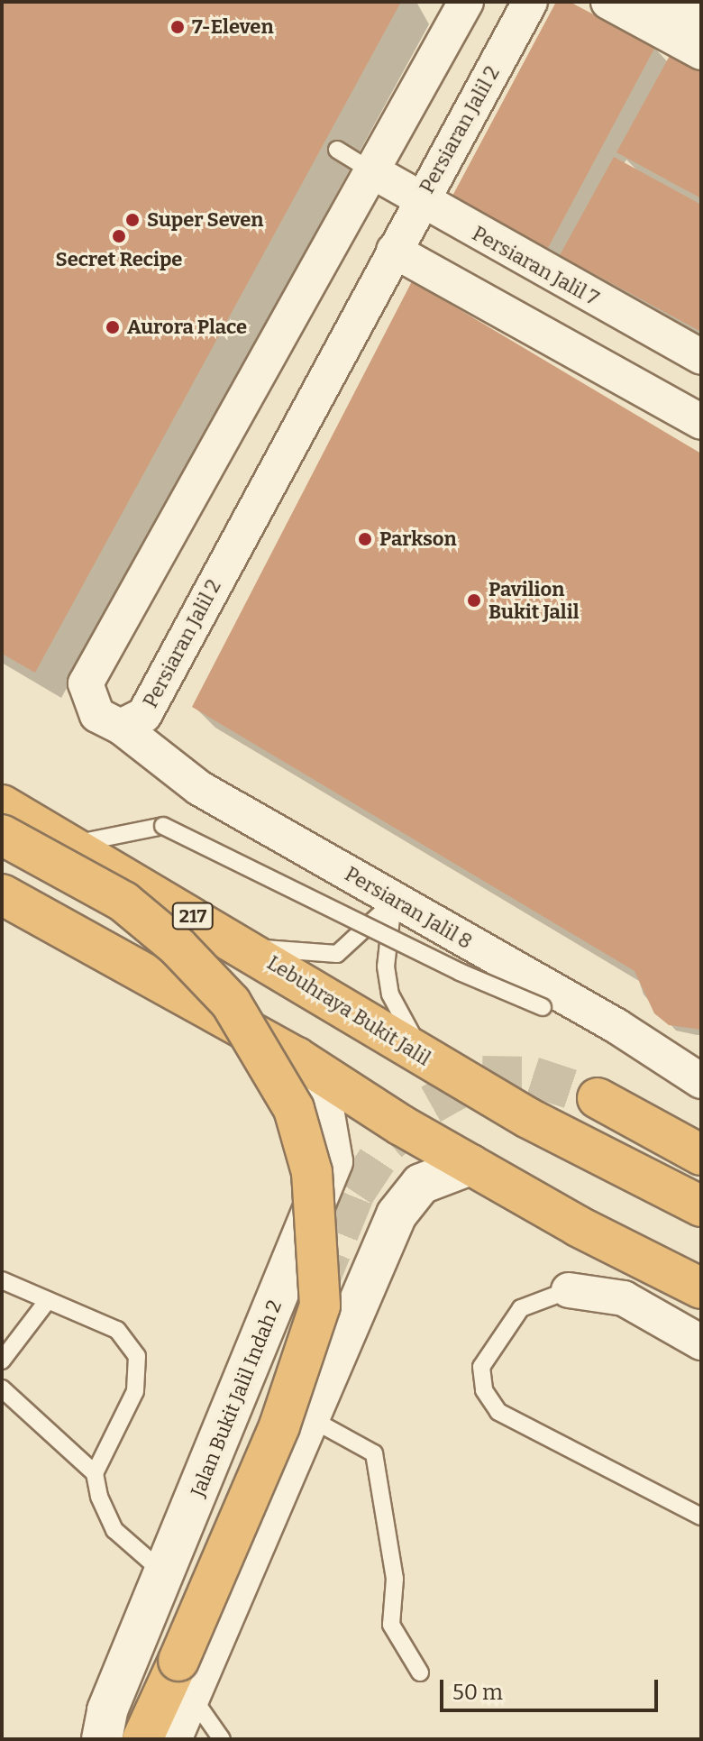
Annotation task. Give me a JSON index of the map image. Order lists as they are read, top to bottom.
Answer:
{
  "streets": {
    "highway": ["217", "Lebuhraya Bukit Jalil"],
    "street": [
      "Persiaran Jalil 2",
      "Persiaran Jalil 7",
      "Persiaran Jalil 8",
      "Jalan Bukit Jalil Indah 2"
    ]
  },
  "crossings": [
    ["Persiaran Jalil 2", "Persiaran Jalil 7"],
    ["Persiaran Jalil 2", "Persiaran Jalil 8"]
  ],
  "places": [
    "7-Eleven",
    "Super Seven",
    "Secret Recipe",
    "Aurora Place",
    "Parkson",
    "Pavilion Bukit Jalil"
  ],
  "scale_bar": "50 m"
}
